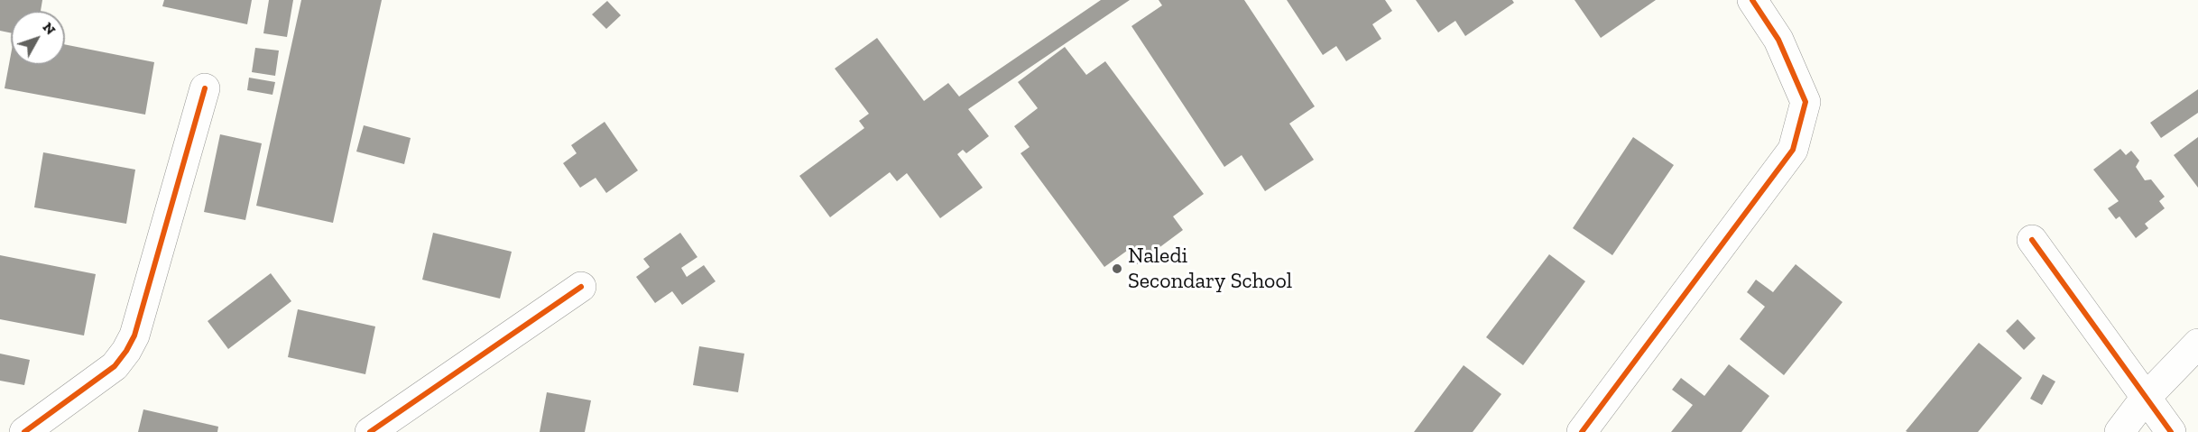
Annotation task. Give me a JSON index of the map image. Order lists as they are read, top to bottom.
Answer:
{
  "places": ["Naledi Secondary School"],
  "north": "top right"
}
